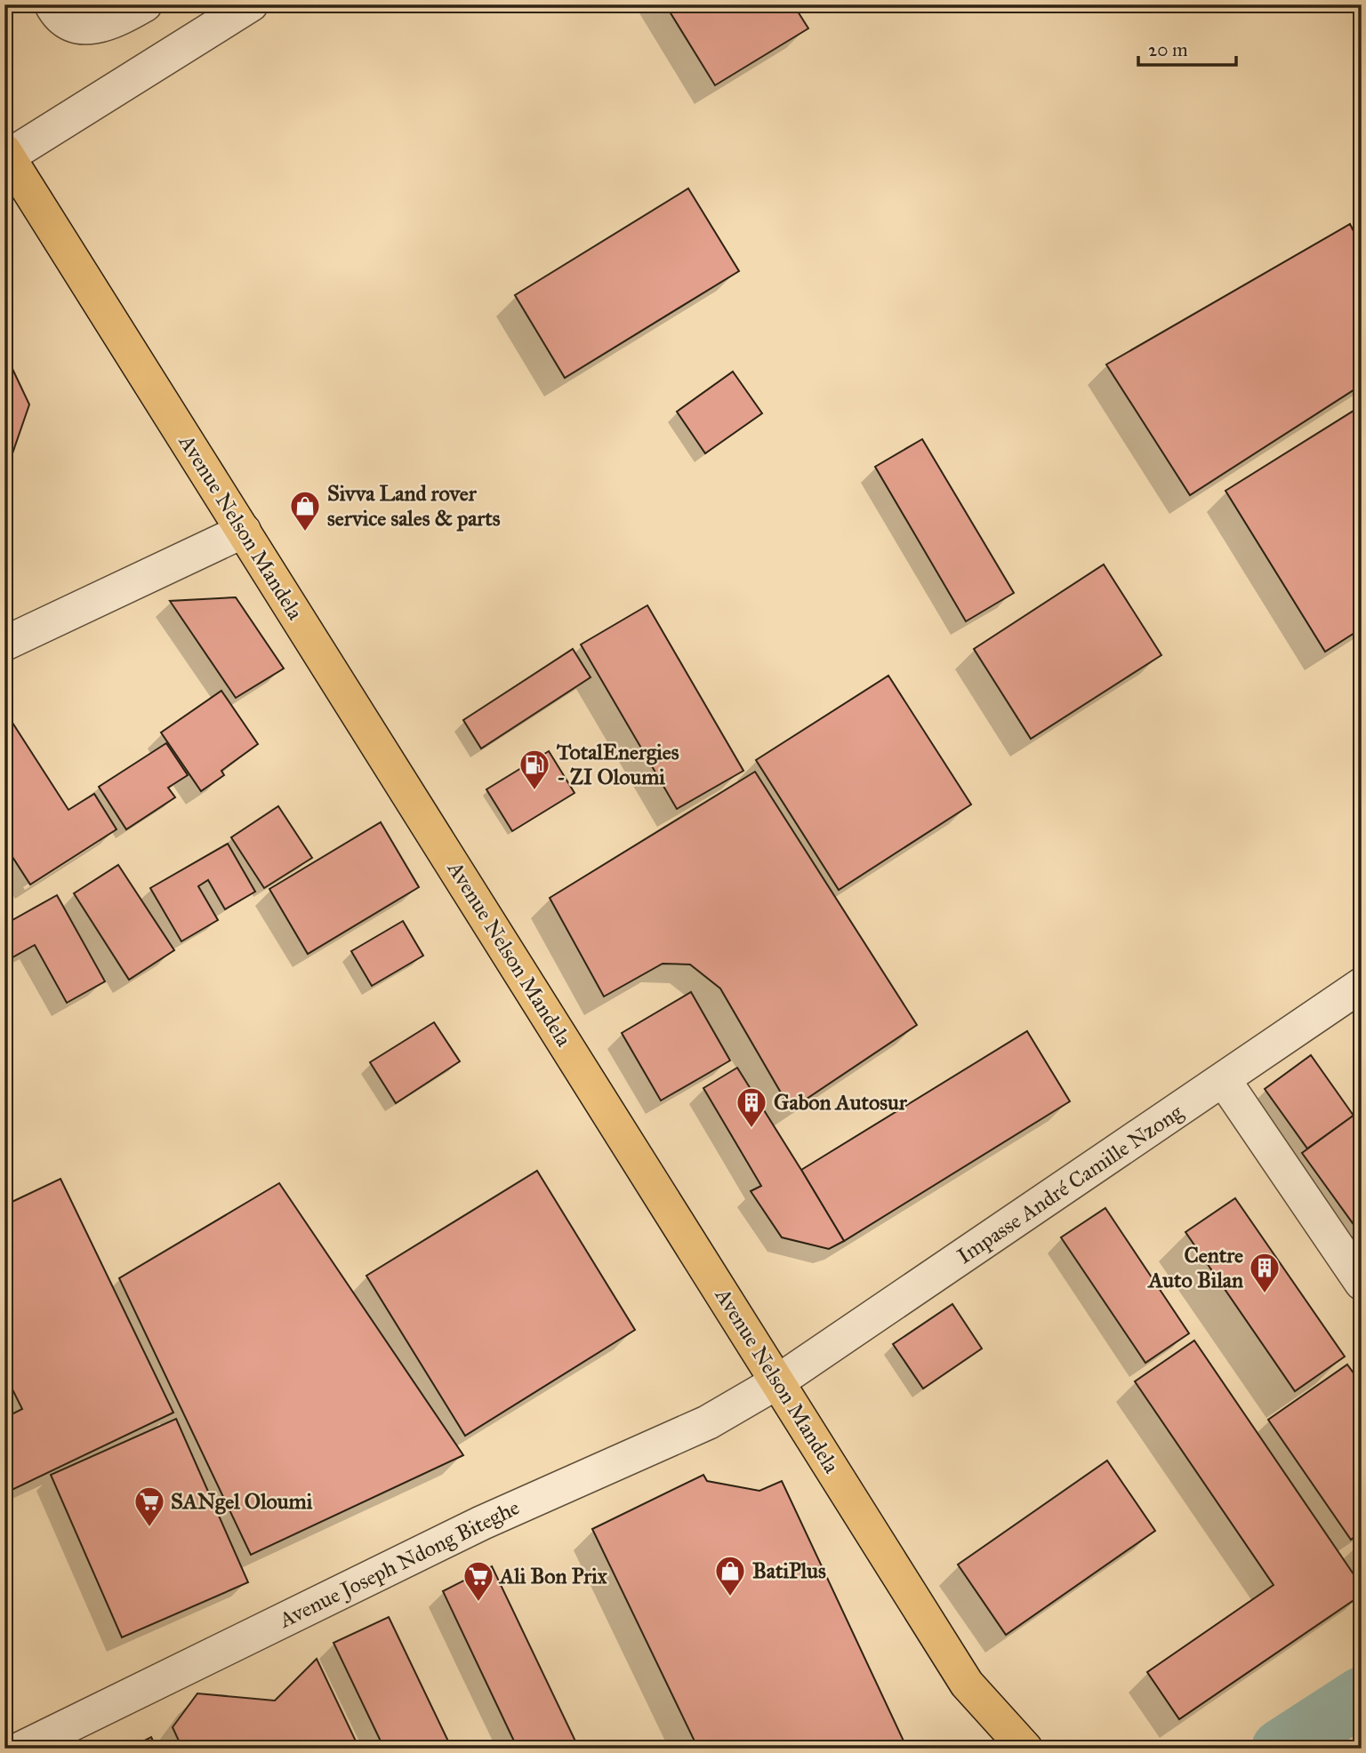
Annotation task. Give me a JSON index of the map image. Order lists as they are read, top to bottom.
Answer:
{
  "streets": {
    "main road": ["Avenue Nelson Mandela"],
    "street": ["Impasse André Camille Nzong", "Avenue Joseph Ndong Biteghe"]
  },
  "crossings": [
    ["Avenue Nelson Mandela", "Impasse André Camille Nzong"],
    ["Avenue Nelson Mandela", "Avenue Joseph Ndong Biteghe"],
    ["Impasse André Camille Nzong", "Avenue Joseph Ndong Biteghe"]
  ],
  "places": {
    "shop": ["Sivva Land rover service sales & parts", "BatiPlus"],
    "fuel station": ["TotalEnergies - ZI Oloumi"],
    "building": ["Gabon Autosur", "Centre Auto Bilan"],
    "supermarket": ["SANgel Oloumi", "Ali Bon Prix"]
  },
  "scale_bar": "20 m"
}
